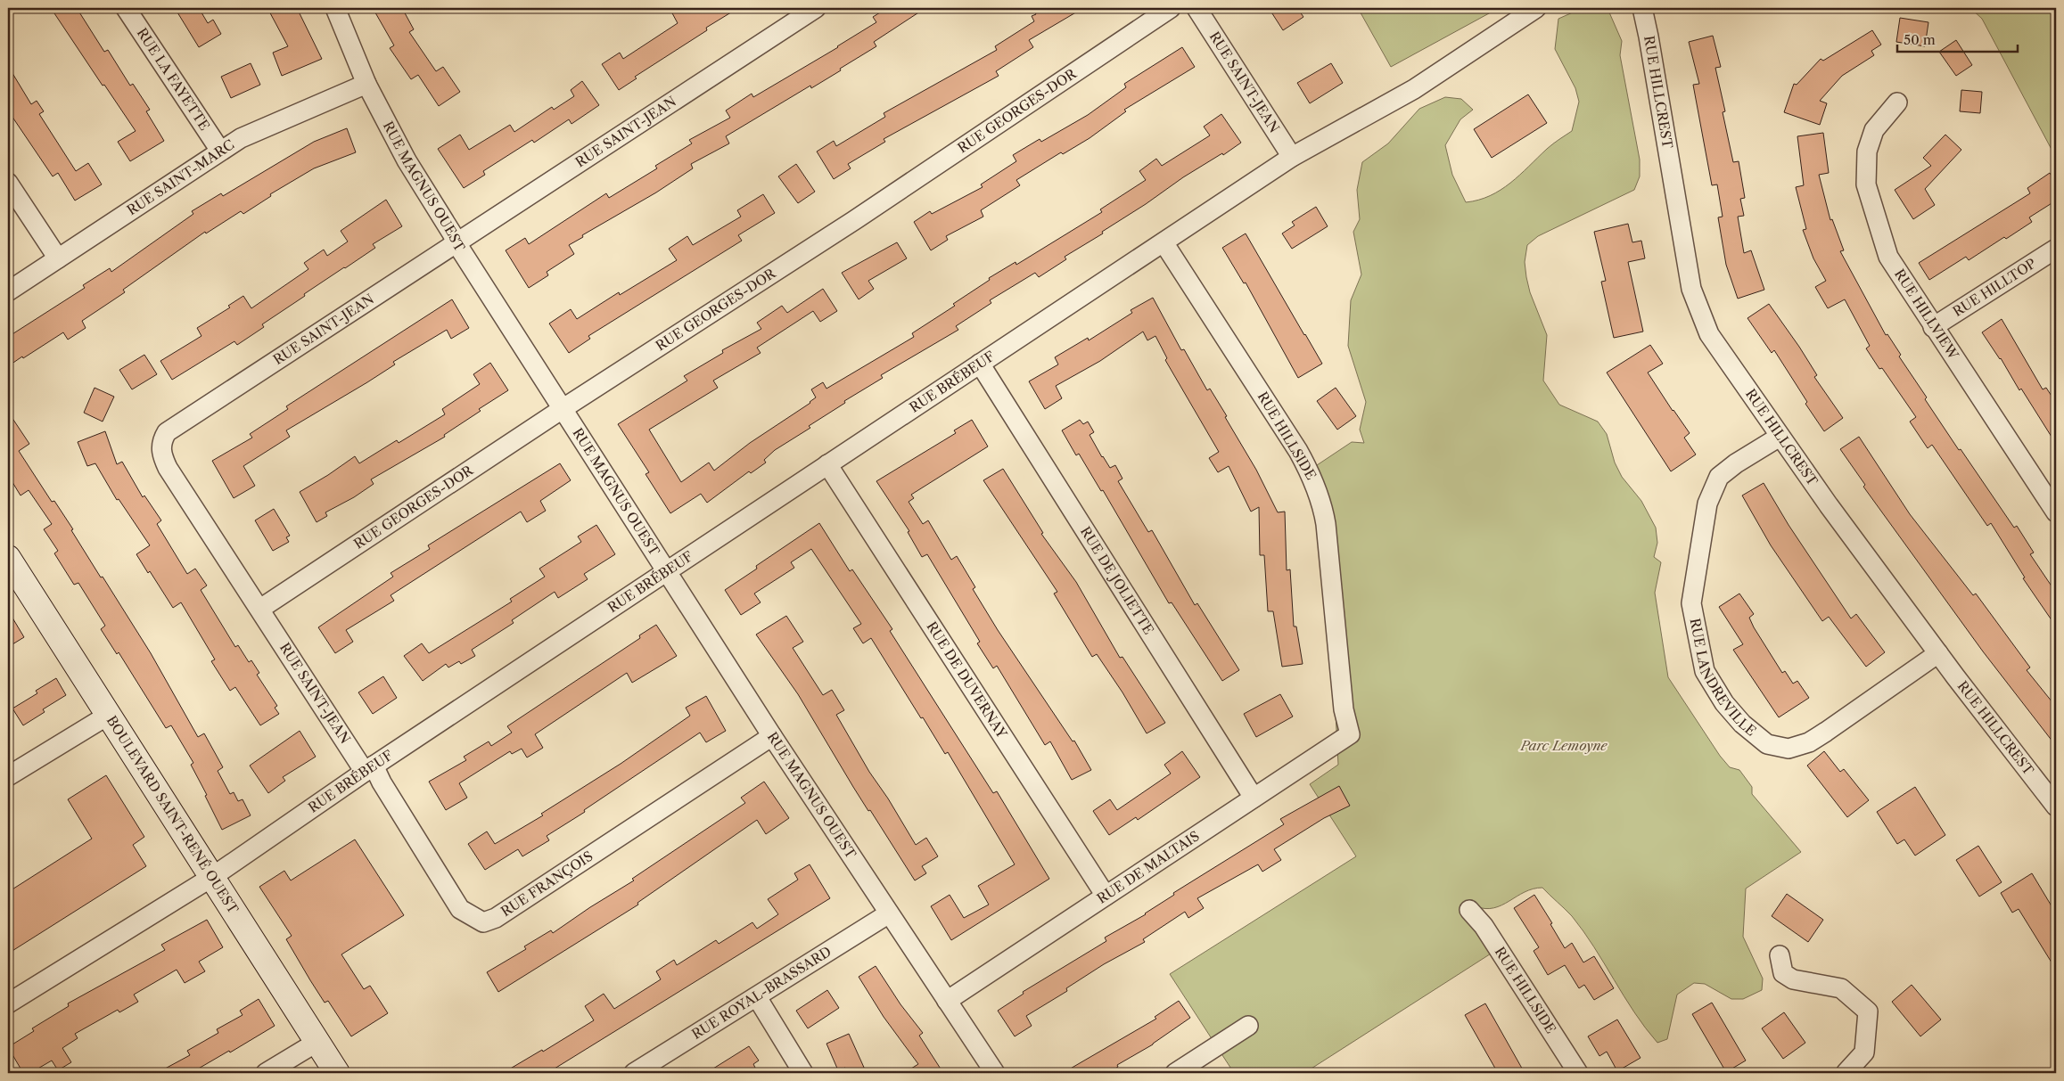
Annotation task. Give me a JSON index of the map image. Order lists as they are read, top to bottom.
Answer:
{
  "streets": {
    "street": [
      "RUE LA FAYETTE",
      "RUE SAINT-JEAN",
      "RUE HILLCREST",
      "RUE GEORGES-DOR",
      "RUE SAINT-MARC",
      "RUE MAGNUS OUEST",
      "RUE HILLTOP",
      "RUE HILLVIEW",
      "RUE BRÉBEUF",
      "RUE HILLSIDE",
      "RUE DE JOLIETTE",
      "RUE LANDREVILLE",
      "RUE DE DUVERNAY",
      "BOULEVARD SAINT-RENÉ OUEST",
      "RUE DE MALTAIS",
      "RUE FRANÇOIS",
      "RUE ROYAL-BRASSARD"
    ]
  },
  "crossings": [
    ["RUE LA FAYETTE", "RUE SAINT-MARC"],
    ["RUE SAINT-JEAN", "RUE GEORGES-DOR"],
    ["RUE SAINT-JEAN", "RUE MAGNUS OUEST"],
    ["RUE SAINT-JEAN", "RUE BRÉBEUF"],
    ["RUE SAINT-JEAN", "RUE FRANÇOIS"],
    ["RUE HILLCREST", "RUE LANDREVILLE"],
    ["RUE GEORGES-DOR", "RUE MAGNUS OUEST"],
    ["RUE SAINT-MARC", "RUE MAGNUS OUEST"],
    ["RUE MAGNUS OUEST", "RUE BRÉBEUF"],
    ["RUE MAGNUS OUEST", "RUE DE MALTAIS"],
    ["RUE MAGNUS OUEST", "RUE FRANÇOIS"],
    ["RUE MAGNUS OUEST", "RUE ROYAL-BRASSARD"],
    ["RUE HILLTOP", "RUE HILLVIEW"],
    ["RUE BRÉBEUF", "RUE HILLSIDE"],
    ["RUE BRÉBEUF", "RUE DE JOLIETTE"],
    ["RUE BRÉBEUF", "RUE DE DUVERNAY"],
    ["RUE BRÉBEUF", "BOULEVARD SAINT-RENÉ OUEST"],
    ["RUE BRÉBEUF", "RUE FRANÇOIS"],
    ["RUE HILLSIDE", "RUE DE MALTAIS"],
    ["RUE DE JOLIETTE", "RUE DE MALTAIS"],
    ["RUE DE DUVERNAY", "RUE DE MALTAIS"]
  ],
  "parks": ["Parc Lemoyne"],
  "scale_bar": "50 m"
}
